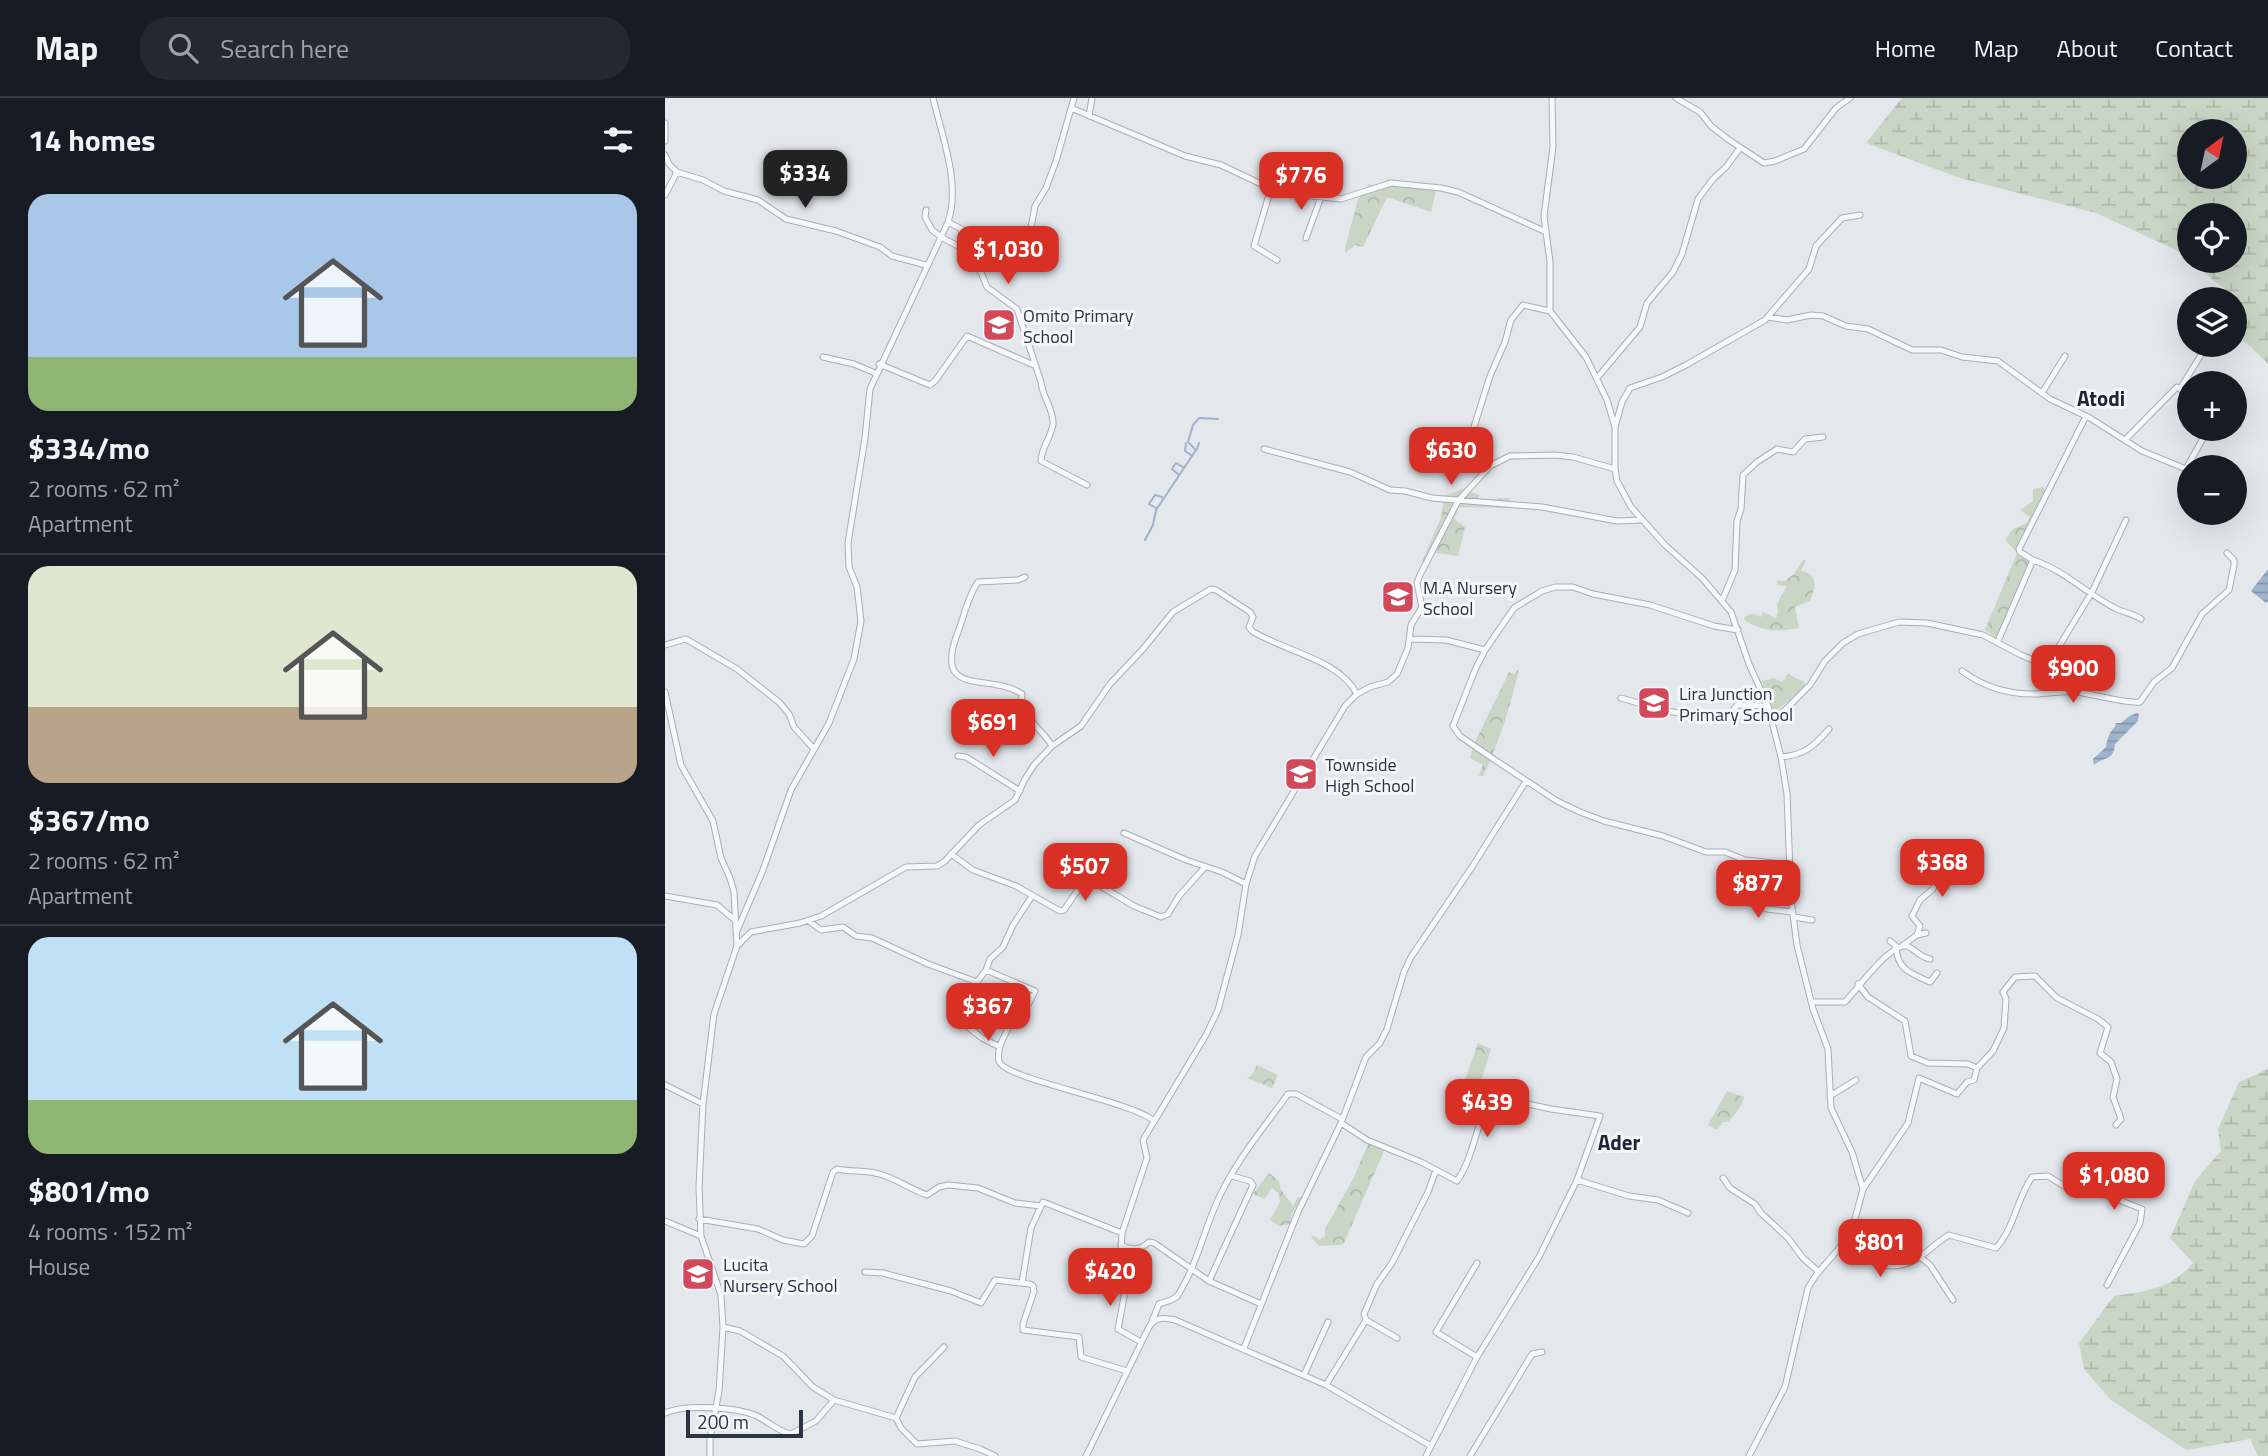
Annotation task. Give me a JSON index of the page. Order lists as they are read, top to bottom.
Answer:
{
  "districts": ["Atodi", "Ader"],
  "places": {
    "school or university": [
      "Omito Primary School",
      "M.A Nursery School",
      "Lira Junction Primary School",
      "Townside High School",
      "Lucita Nursery School"
    ]
  },
  "scale_bar": "200 m",
  "north": "top right",
  "page": {
    "header": "Map",
    "search": "Search here",
    "nav": [
      "Home",
      "Map",
      "About",
      "Contact"
    ],
    "heading": "14 homes",
    "map_buttons": ["+", "−"],
    "price": [
      "$334",
      "$776",
      "$1,030",
      "$630",
      "$900",
      "$691",
      "$368",
      "$507",
      "$877",
      "$367",
      "$439",
      "$1,080",
      "$801",
      "$420"
    ],
    "list": [
      {
        "name": "$334/mo",
        "note": "2 rooms · 62 m² · Apartment"
      },
      {
        "name": "$367/mo",
        "note": "2 rooms · 62 m² · Apartment"
      },
      {
        "name": "$801/mo",
        "note": "4 rooms · 152 m² · House"
      }
    ],
    "scale": "200 m"
  }
}
